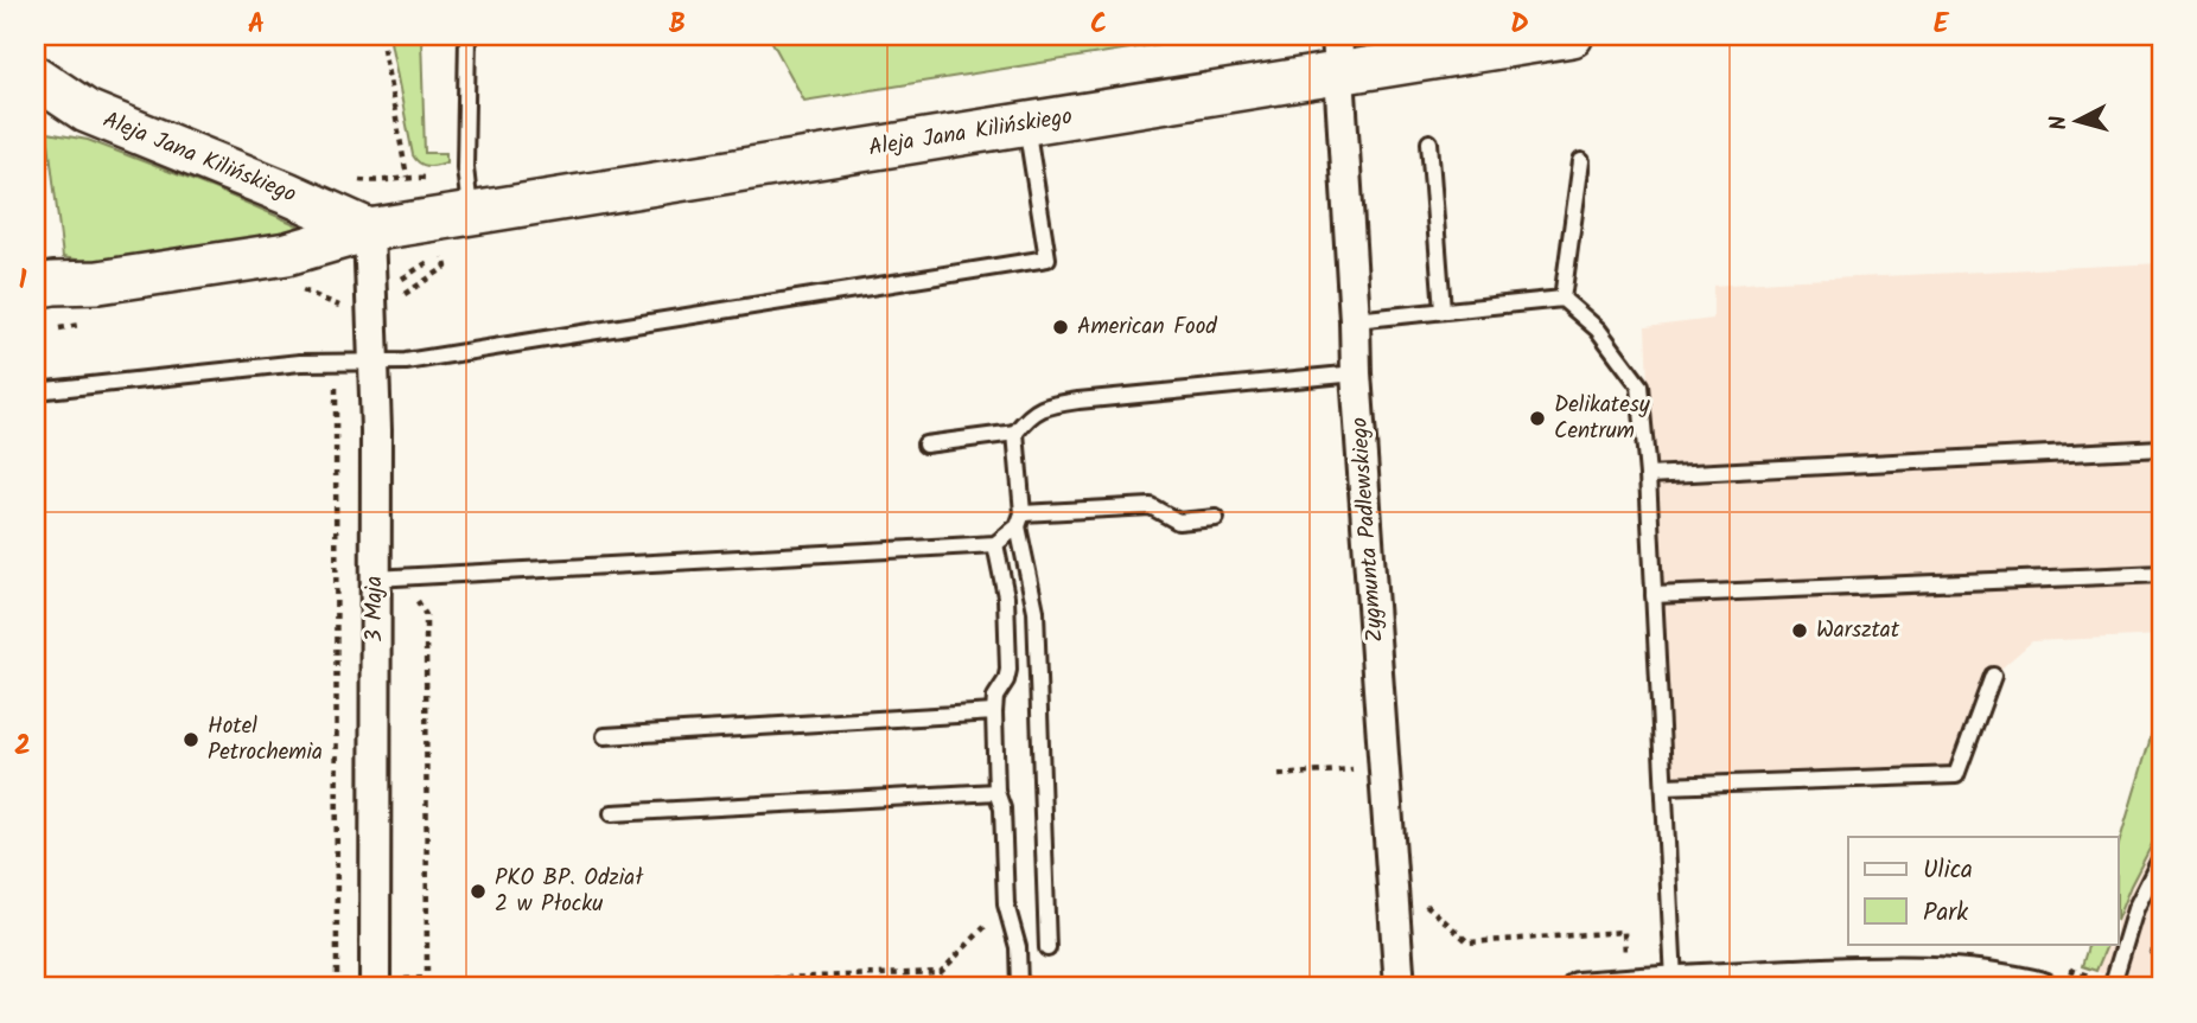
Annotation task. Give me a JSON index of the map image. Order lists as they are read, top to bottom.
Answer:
{
  "streets": {
    "main road": ["Aleja Jana Kilińskiego"],
    "street": ["Zygmunta Padlewskiego", "3 Maja"]
  },
  "crossings": [
    ["Aleja Jana Kilińskiego", "Zygmunta Padlewskiego"],
    ["Aleja Jana Kilińskiego", "3 Maja"]
  ],
  "places": [
    "American Food",
    "Delikatesy Centrum",
    "Warsztat",
    "Hotel Petrochemia",
    "PKO BP. Odział 2 w Płocku"
  ],
  "legend": ["Ulica", "Park"],
  "north": "left",
  "grid": {
    "columns": [
      "A",
      "B",
      "C",
      "D",
      "E"
    ],
    "rows": ["1", "2"]
  }
}
